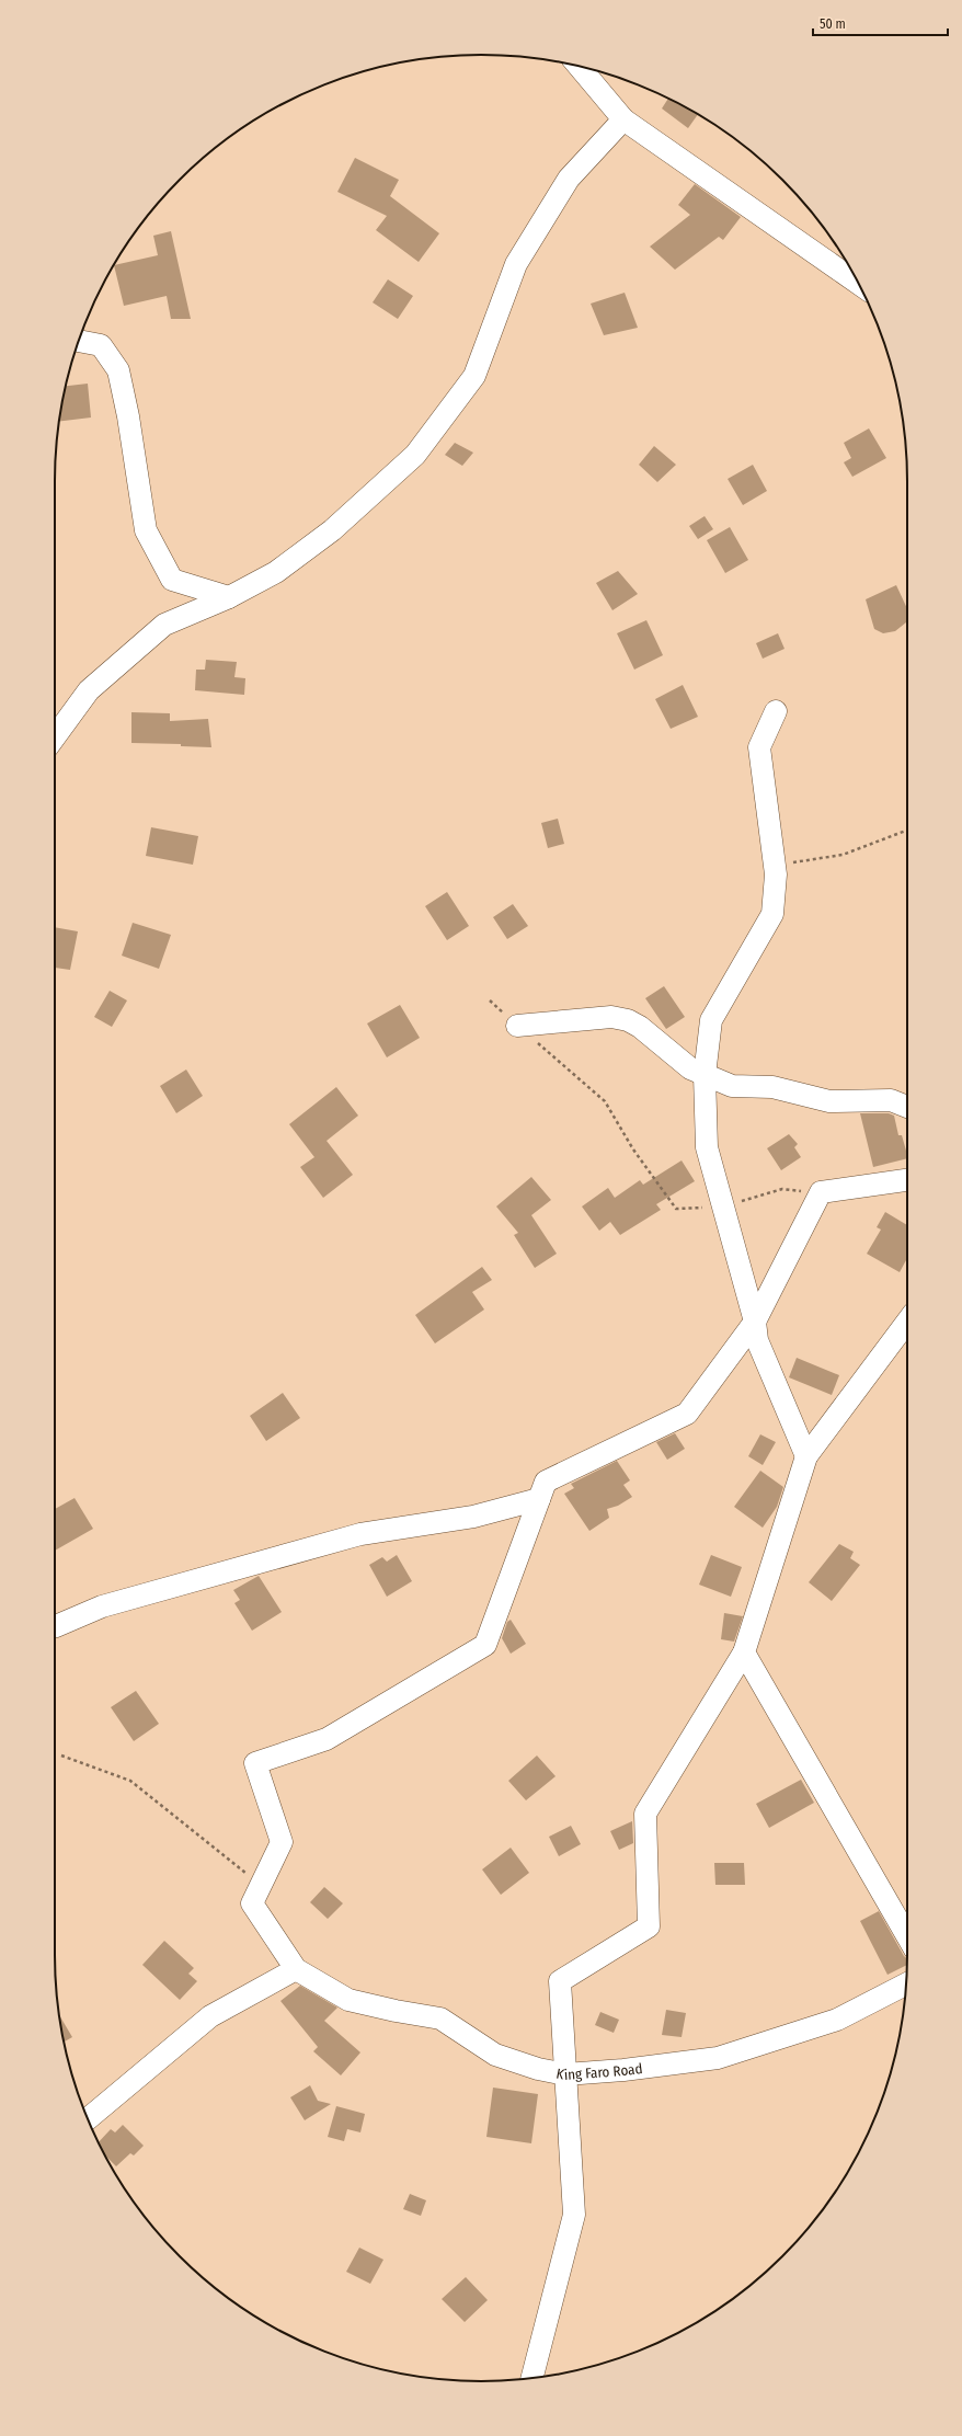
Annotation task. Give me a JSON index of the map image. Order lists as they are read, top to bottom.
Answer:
{
  "streets": {
    "street": ["King Faro Road"]
  },
  "scale_bar": "50 m"
}
